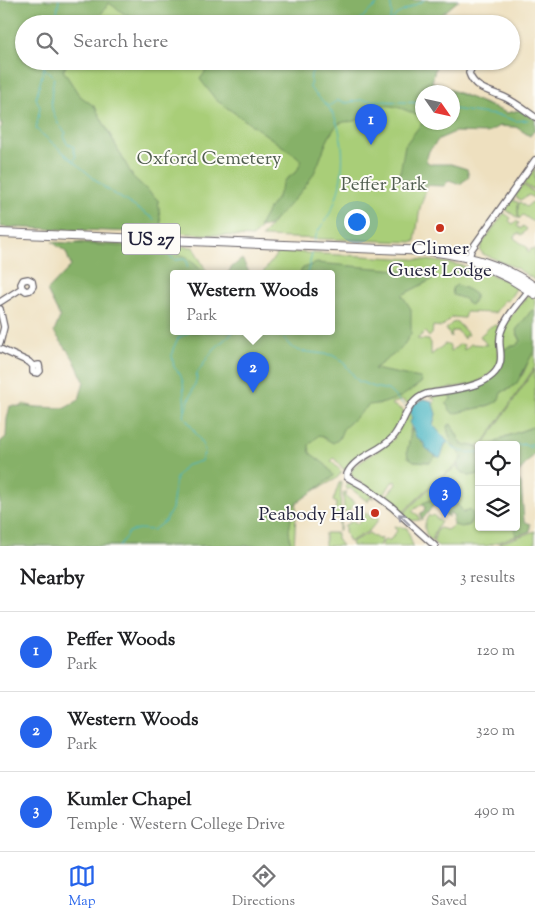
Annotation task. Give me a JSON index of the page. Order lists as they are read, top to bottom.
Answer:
{
  "streets": {
    "highway": ["US 27"]
  },
  "parks": ["Oxford Cemetery", "Peffer Park"],
  "places": ["Climer Guest Lodge", "Peabody Hall"],
  "north": "bottom right",
  "page": {
    "search": "Search here",
    "pins": ["1", "2", "3"],
    "popup": ["Western Woods", "Park"],
    "heading": ["Nearby", "3 results"],
    "list": [
      {
        "mark": "1",
        "name": "Peffer Woods",
        "note": "Park",
        "value": "120 m"
      },
      {
        "mark": "2",
        "name": "Western Woods",
        "note": "Park",
        "value": "320 m"
      },
      {
        "mark": "3",
        "name": "Kumler Chapel",
        "note": "Temple · Western College Drive",
        "value": "490 m"
      }
    ],
    "nav": ["Map", "Directions", "Saved"]
  }
}
